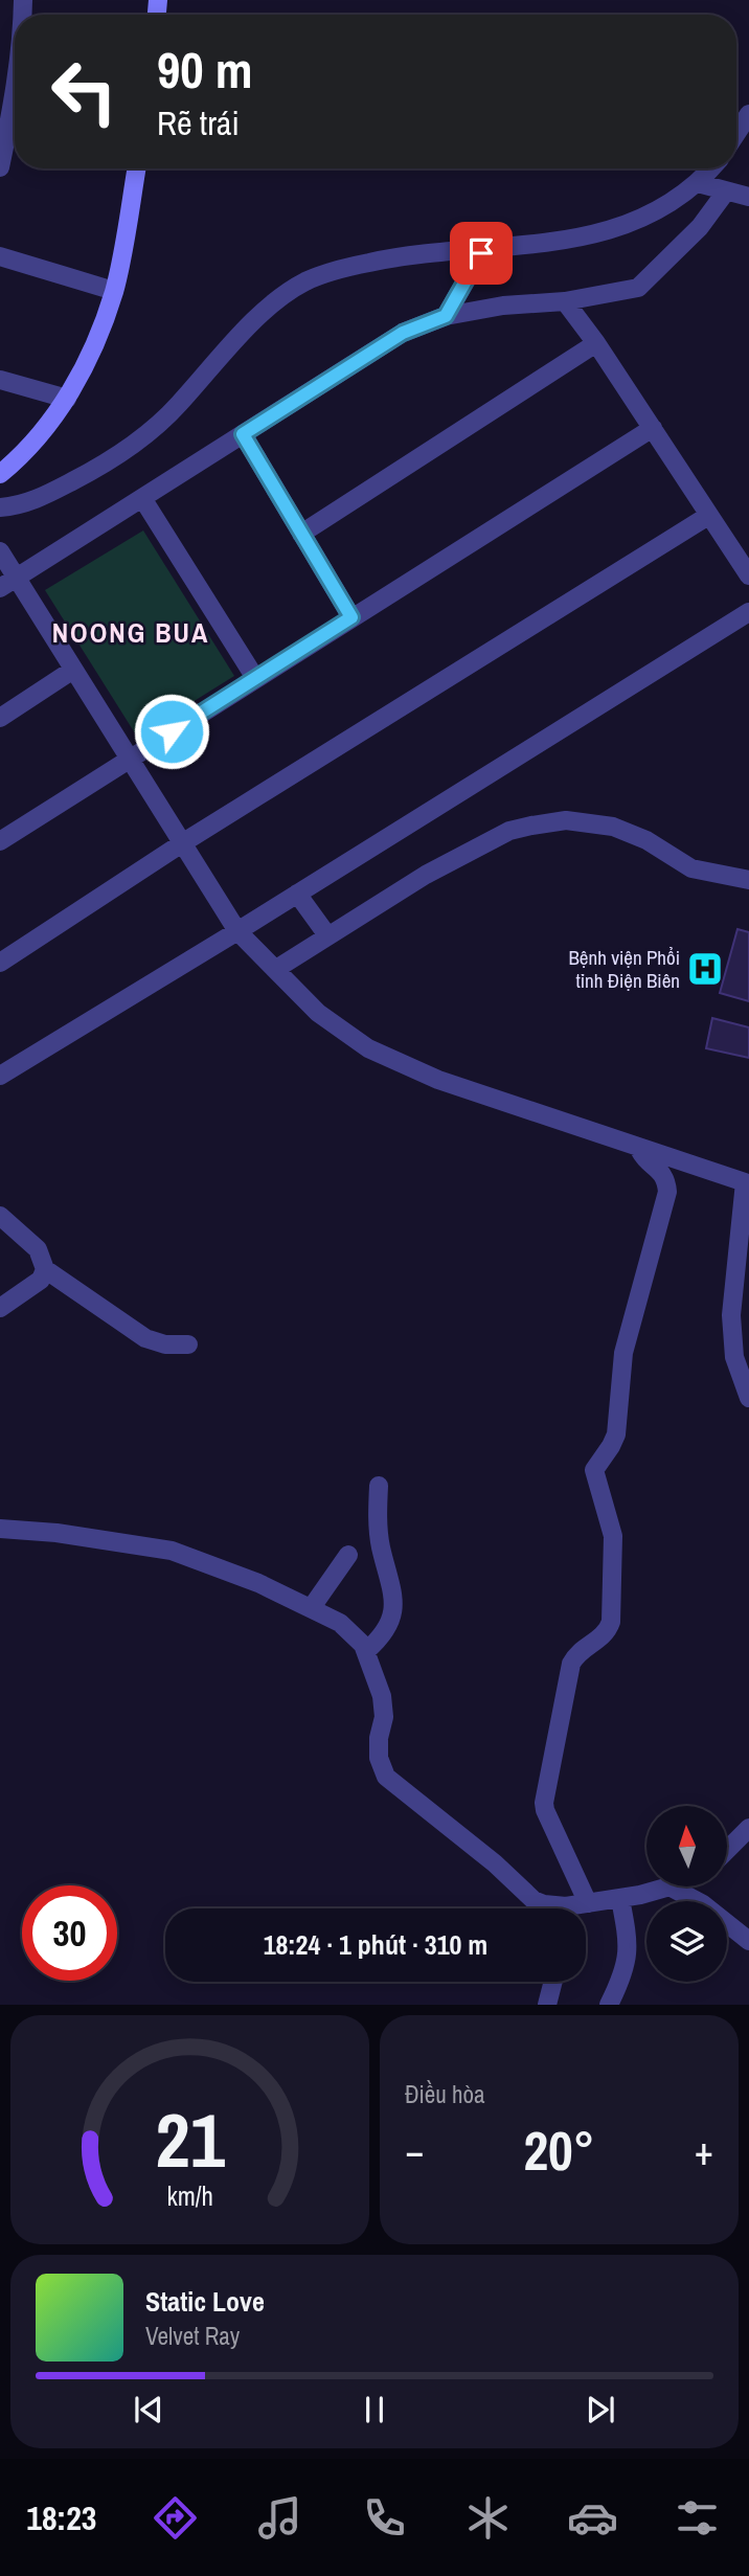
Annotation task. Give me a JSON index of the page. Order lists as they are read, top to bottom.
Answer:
{
  "districts": ["NOONG BUA"],
  "places": {
    "hospital": ["Bệnh viện Phổi tỉnh Điện Biên"]
  },
  "north": "top",
  "page": {
    "turn": ["90 m", "Rẽ trái"],
    "limit": "30",
    "trip": "18:24 · 1 phút · 310 m",
    "tile": "Điều hòa",
    "heat": ["−", "20°", "+"],
    "song": ["Static Love", "Velvet Ray"],
    "tabs": "18:23",
    "gauge": ["21", "km/h"]
  }
}
